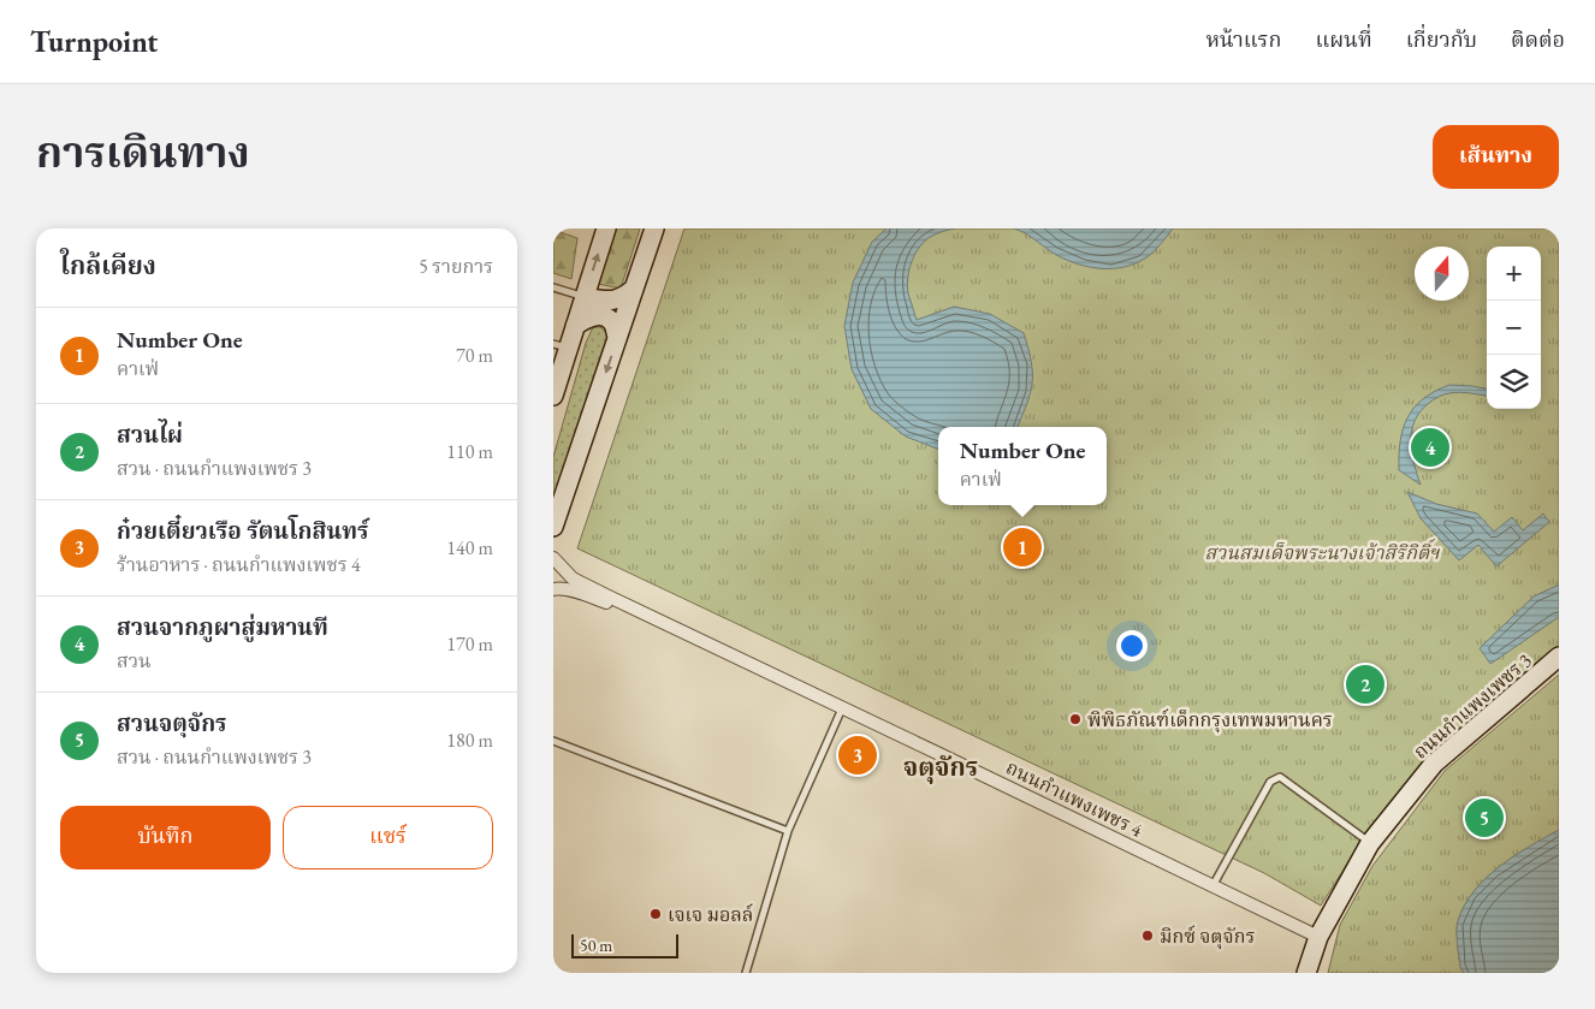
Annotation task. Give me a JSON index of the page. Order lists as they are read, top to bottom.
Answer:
{
  "streets": {
    "main road": ["ถนนกำแพงเพชร 3"],
    "street": ["ถนนกำแพงเพชร 4"]
  },
  "crossings": [
    ["ถนนกำแพงเพชร 3", "ถนนกำแพงเพชร 4"]
  ],
  "districts": ["จตุจักร"],
  "parks": ["สวนสมเด็จพระนางเจ้าสิริกิติ์ฯ"],
  "places": ["พิพิธภัณฑ์เด็กกรุงเทพมหานคร", "เจเจ มอลล์", "มิกซ์ จตุจักร"],
  "scale_bar": "50 m",
  "north": "top",
  "page": {
    "header": "Turnpoint",
    "nav": [
      "หน้าแรก",
      "แผนที่",
      "เกี่ยวกับ",
      "ติดต่อ"
    ],
    "title": "การเดินทาง",
    "buttons": [
      "เส้นทาง",
      ["บันทึก", "แชร์"]
    ],
    "heading": ["ใกล้เคียง", "5 รายการ"],
    "map_buttons": ["+", "−"],
    "list": [
      {
        "mark": "1",
        "name": "Number One",
        "note": "คาเฟ่",
        "value": "70 m"
      },
      {
        "mark": "2",
        "name": "สวนไผ่",
        "note": "สวน · ถนนกำแพงเพชร 3",
        "value": "110 m"
      },
      {
        "mark": "3",
        "name": "ก๋วยเตี๋ยวเรือ รัตนโกสินทร์",
        "note": "ร้านอาหาร · ถนนกำแพงเพชร 4",
        "value": "140 m"
      },
      {
        "mark": "4",
        "name": "สวนจากภูผาสู่มหานที",
        "note": "สวน",
        "value": "170 m"
      },
      {
        "mark": "5",
        "name": "สวนจตุจักร",
        "note": "สวน · ถนนกำแพงเพชร 3",
        "value": "180 m"
      }
    ],
    "pins": [
      "4",
      "1",
      "2",
      "3",
      "5"
    ],
    "popup": ["Number One", "คาเฟ่"],
    "scale": "50 m"
  }
}
